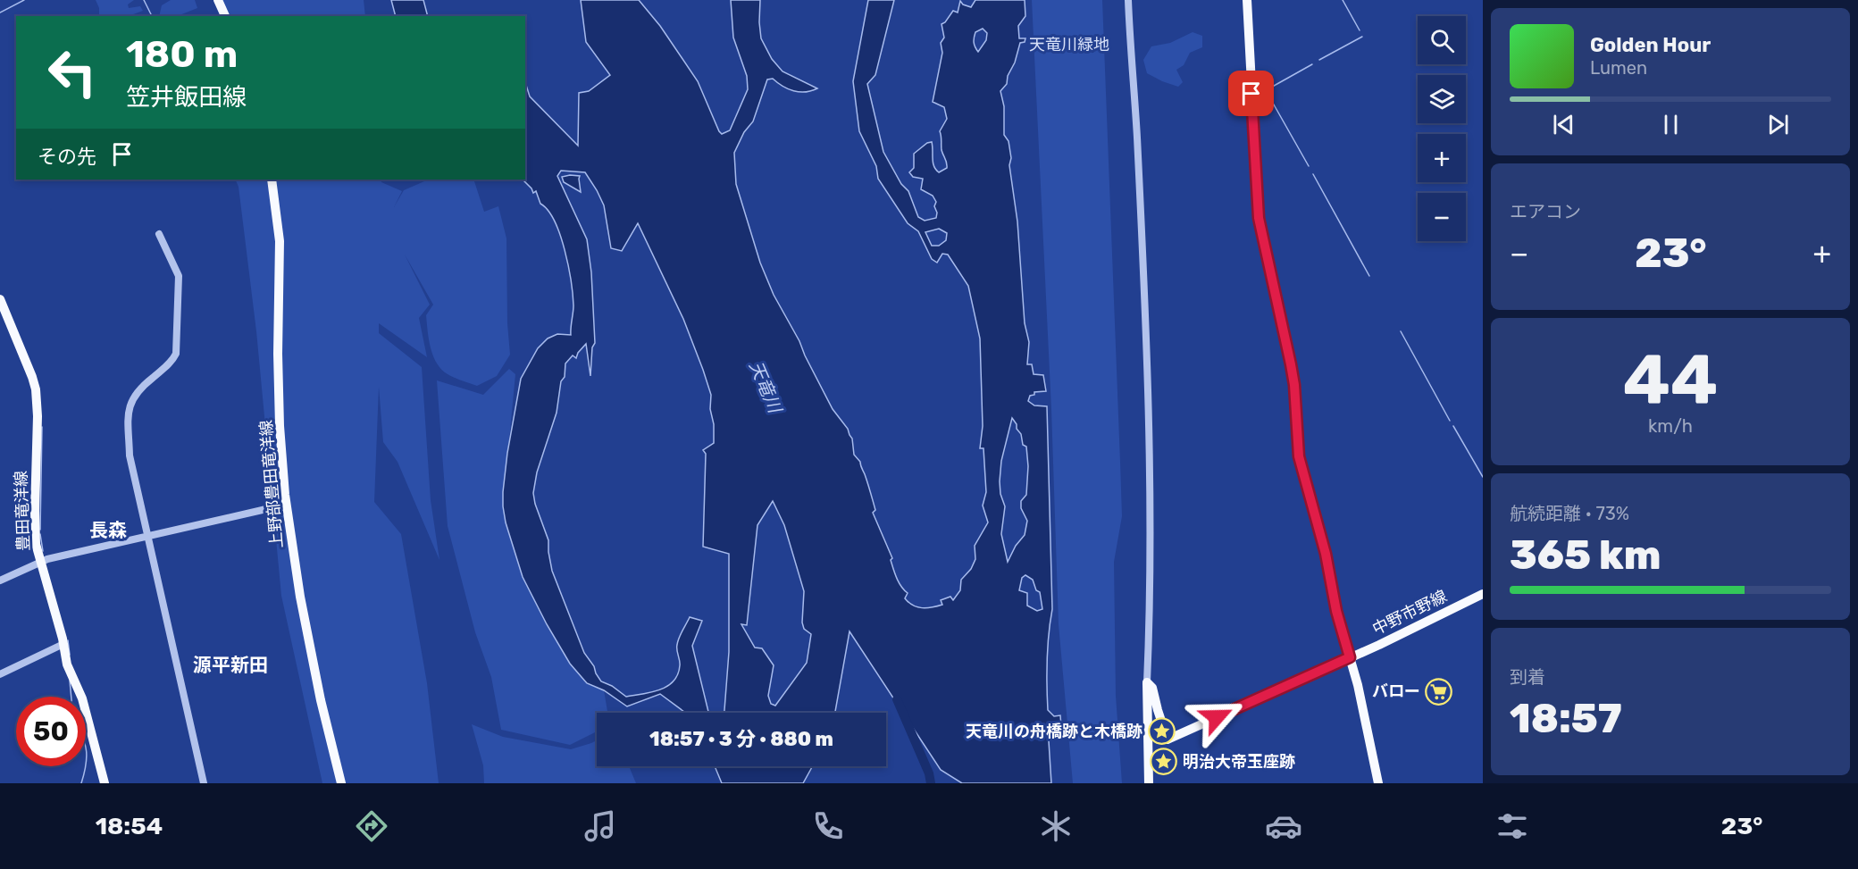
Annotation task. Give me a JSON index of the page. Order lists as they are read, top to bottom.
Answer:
{
  "streets": {
    "main road": ["上野部豊田竜洋線", "豊田竜洋線", "中野市野線"]
  },
  "districts": ["長森", "源平新田"],
  "water": ["天竜川"],
  "parks": ["天竜川緑地"],
  "places": {
    "supermarket": ["バロー"],
    "place": ["天竜川の舟橋跡と木橋跡", "明治大帝玉座跡"]
  },
  "page": {
    "map_buttons": ["+", "−"],
    "turn": ["180 m", "笠井飯田線"],
    "song": ["Golden Hour", "Lumen"],
    "then": "その先",
    "tile": [
      "エアコン",
      ["44", "km/h"],
      ["航続距離 · 73%", "365 km"],
      ["到着", "18:57"]
    ],
    "heat": ["−", "23°", "+"],
    "limit": "50",
    "trip": "18:57 · 3 分 · 880 m",
    "tabs": ["18:54", "23°"]
  }
}
